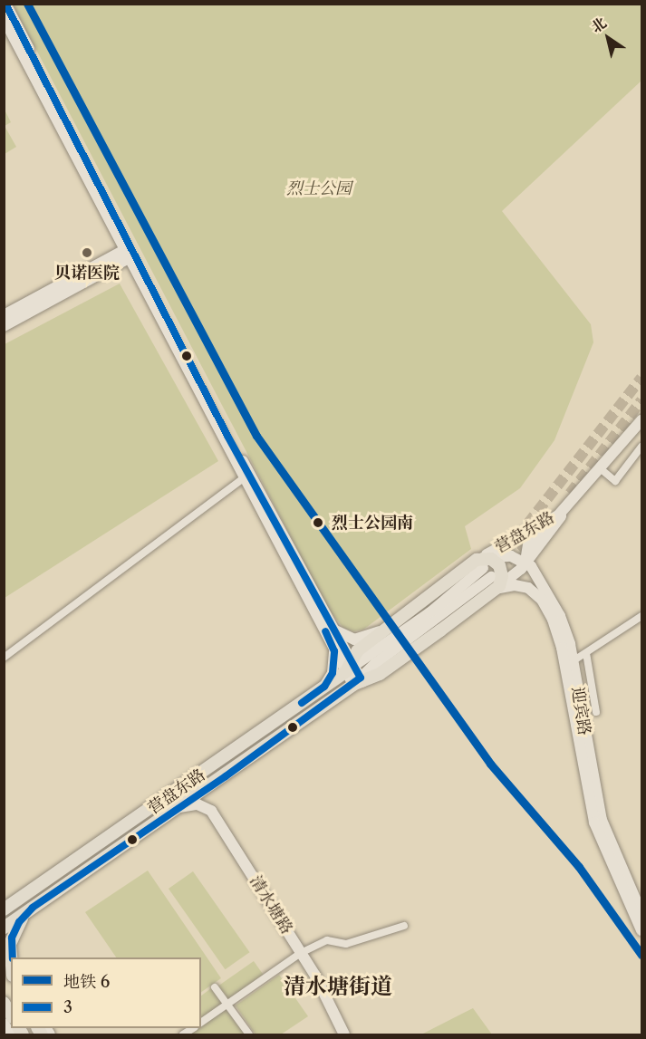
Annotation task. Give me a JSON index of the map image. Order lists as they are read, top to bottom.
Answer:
{
  "streets": {
    "main road": ["营盘东路", "迎宾路", "清水塘路"]
  },
  "crossings": [
    ["营盘东路", "迎宾路"],
    ["营盘东路", "清水塘路"]
  ],
  "districts": ["清水塘街道"],
  "parks": ["烈士公园"],
  "places": ["贝诺医院", "烈士公园南"],
  "lines": ["metro line 6", "transit line 3"],
  "legend": ["地铁 6", "3"],
  "north": "top left"
}
